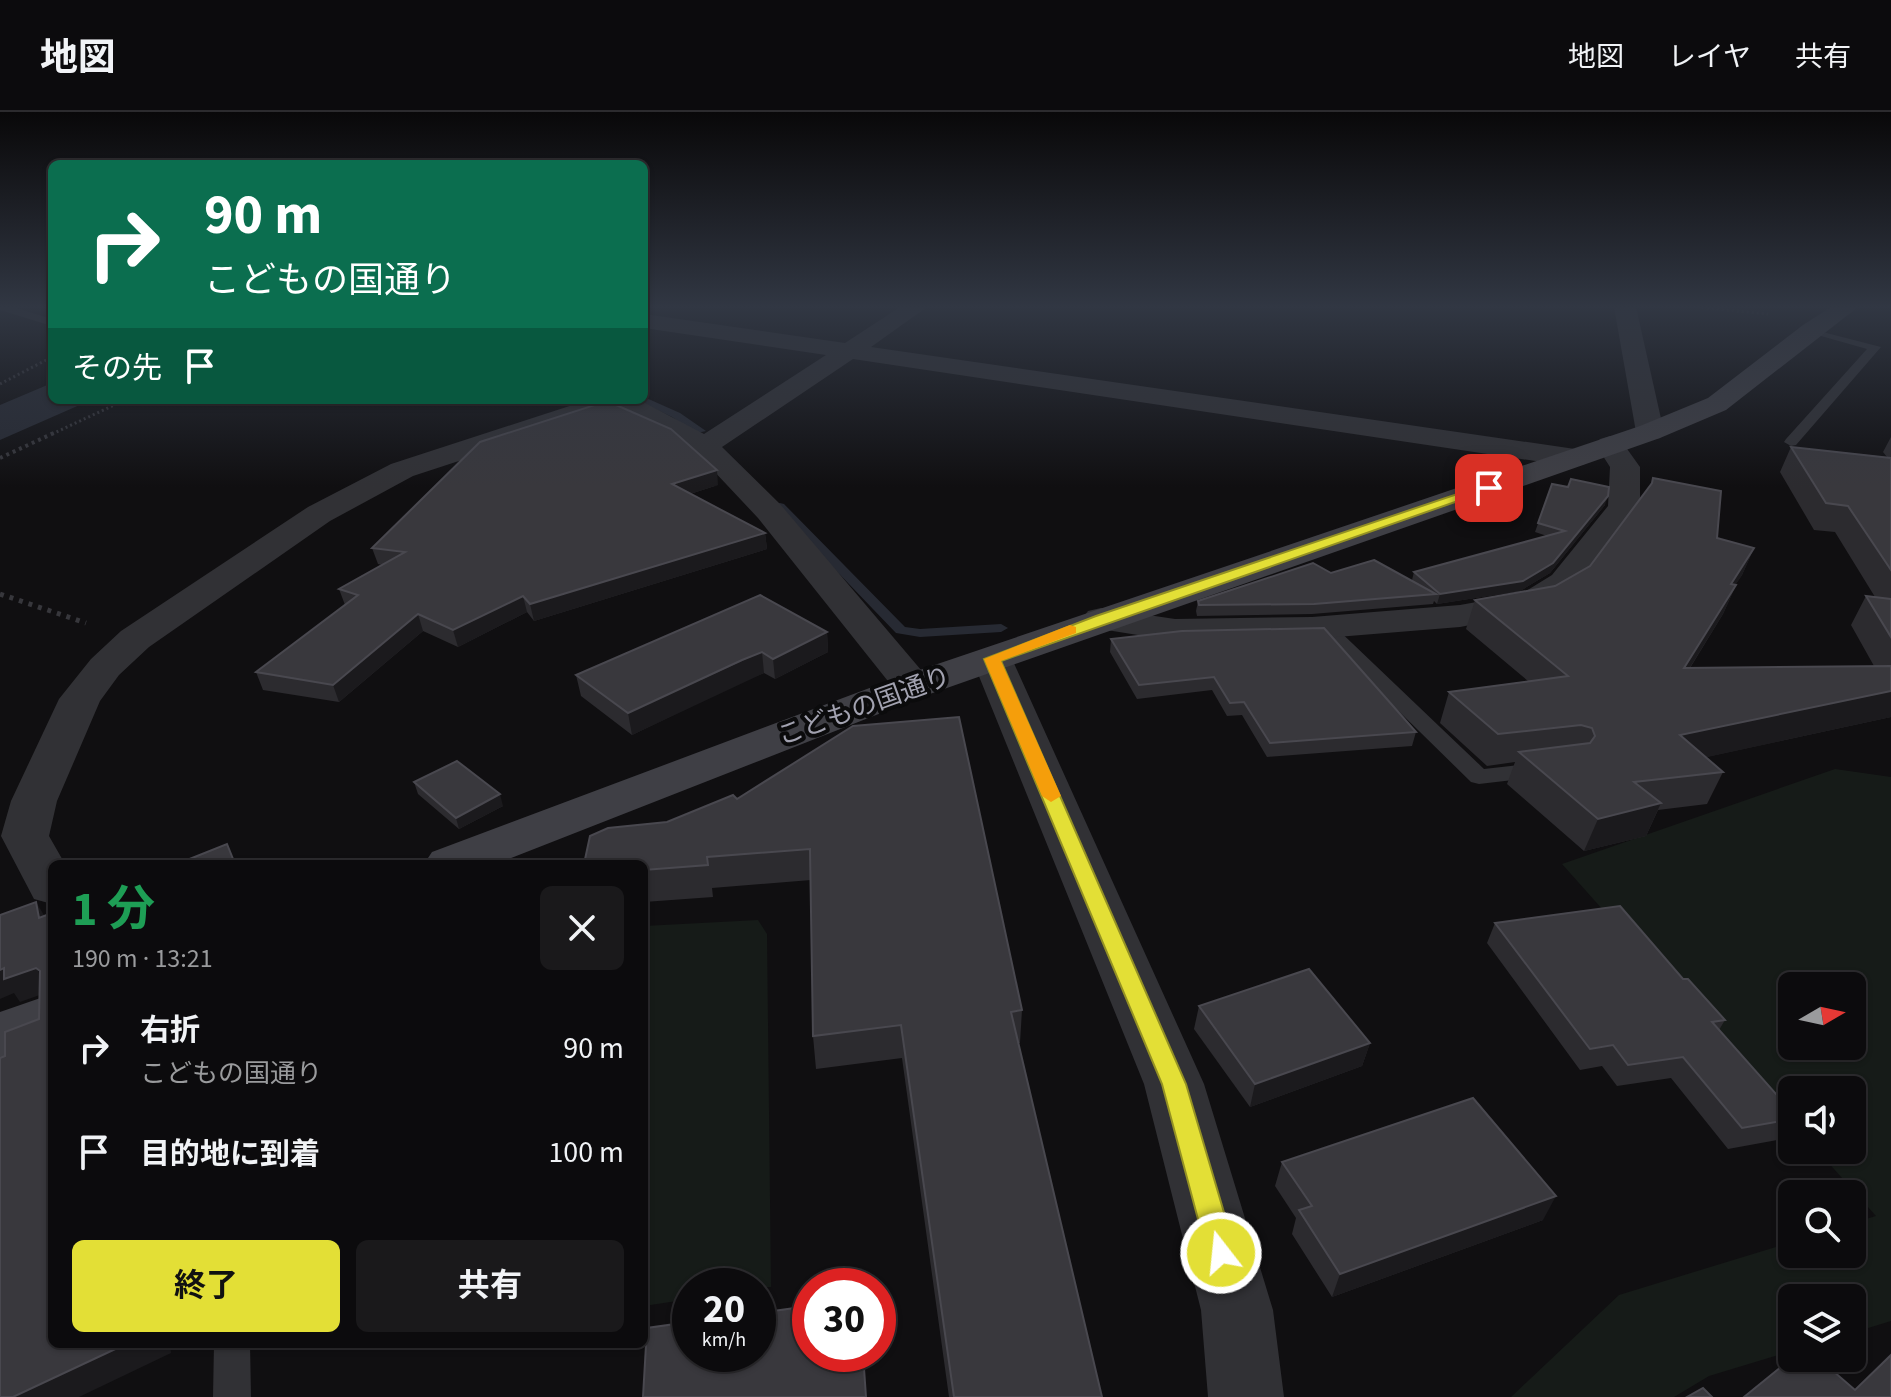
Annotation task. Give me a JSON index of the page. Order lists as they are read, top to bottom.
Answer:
{
  "streets": {
    "main road": ["こどもの国通り"]
  },
  "north": "right",
  "page": {
    "header": "地図",
    "nav": ["地図", "レイヤ", "共有"],
    "turn": ["90 m", "こどもの国通り"],
    "then": "その先",
    "heading": ["1 分", "190 m · 13:21"],
    "list": [
      {
        "name": "右折",
        "note": "こどもの国通り",
        "value": "90 m"
      },
      {
        "name": "目的地に到着",
        "value": "100 m"
      }
    ],
    "buttons": ["終了", "共有"],
    "speed": "20 km/h",
    "limit": "30"
  }
}
